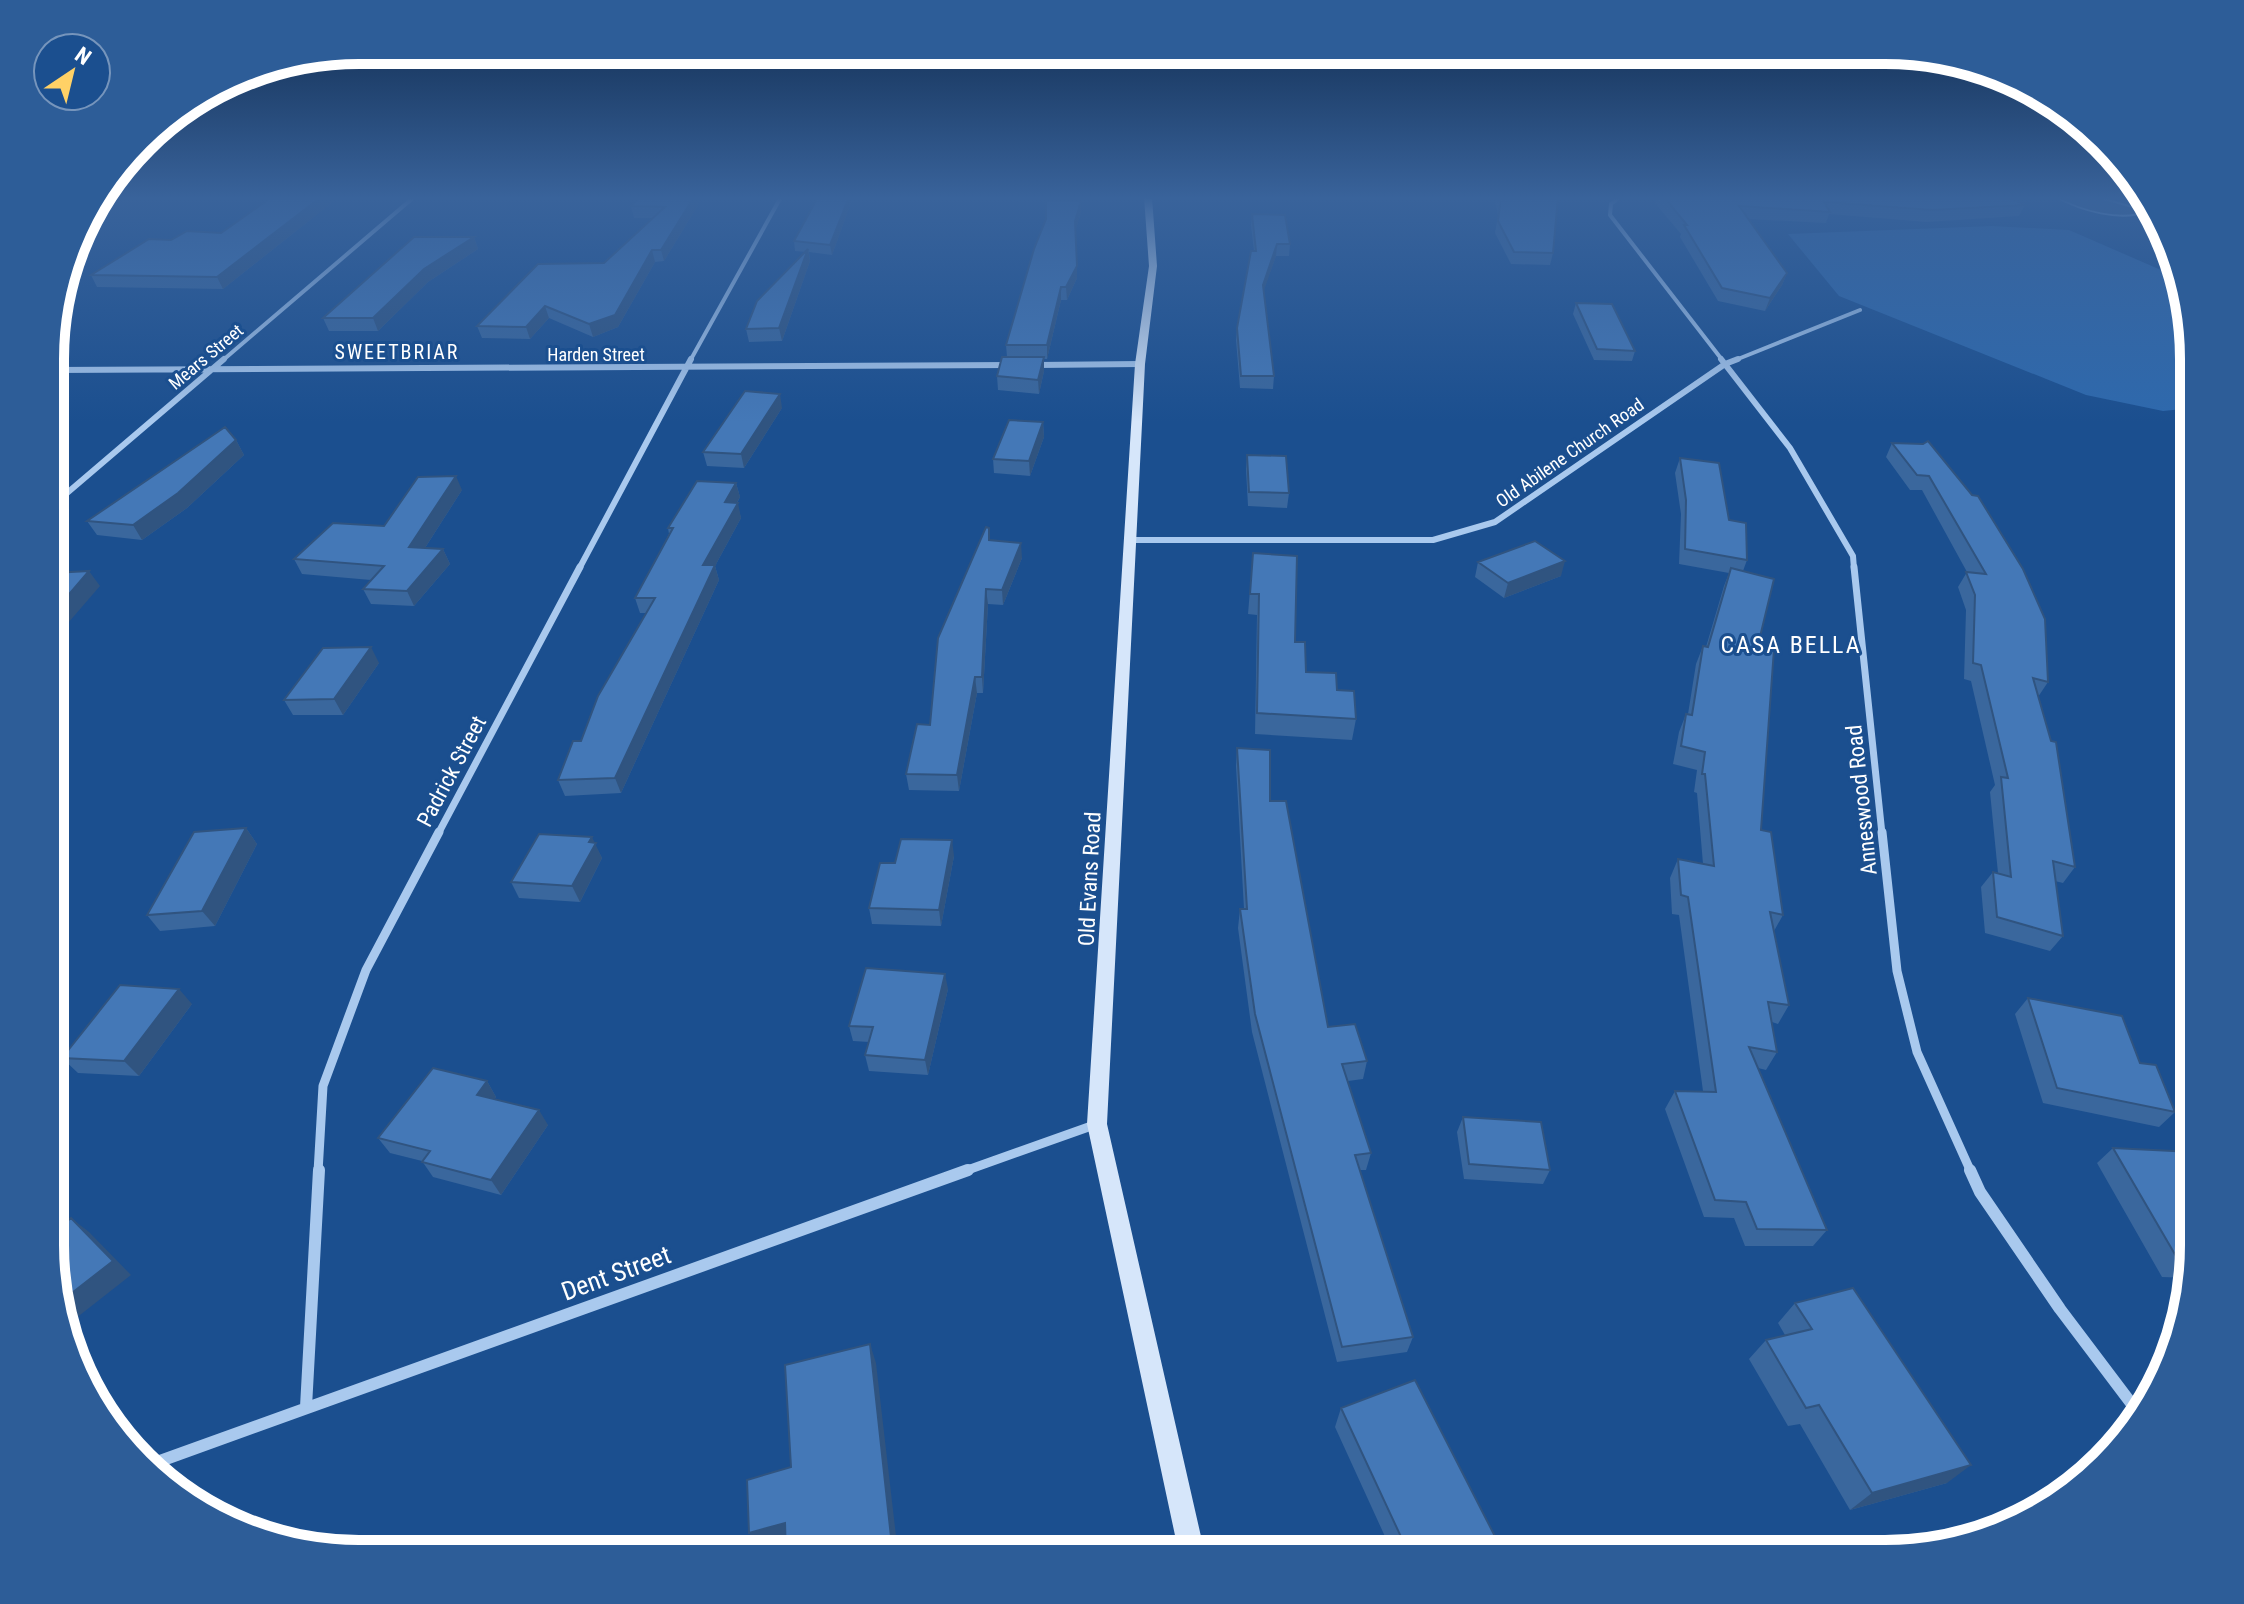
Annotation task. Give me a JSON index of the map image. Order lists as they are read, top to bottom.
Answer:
{
  "streets": {
    "street": [
      "Harden Street",
      "Mears Street",
      "Old Abilene Church Road",
      "Padrick Street",
      "Anneswood Road",
      "Old Evans Road",
      "Dent Street"
    ]
  },
  "crossings": [
    ["Harden Street", "Mears Street"],
    ["Harden Street", "Padrick Street"],
    ["Old Abilene Church Road", "Anneswood Road"],
    ["Old Abilene Church Road", "Old Evans Road"],
    ["Padrick Street", "Dent Street"],
    ["Old Evans Road", "Dent Street"]
  ],
  "districts": ["SWEETBRIAR", "CASA BELLA"],
  "north": "top right"
}
